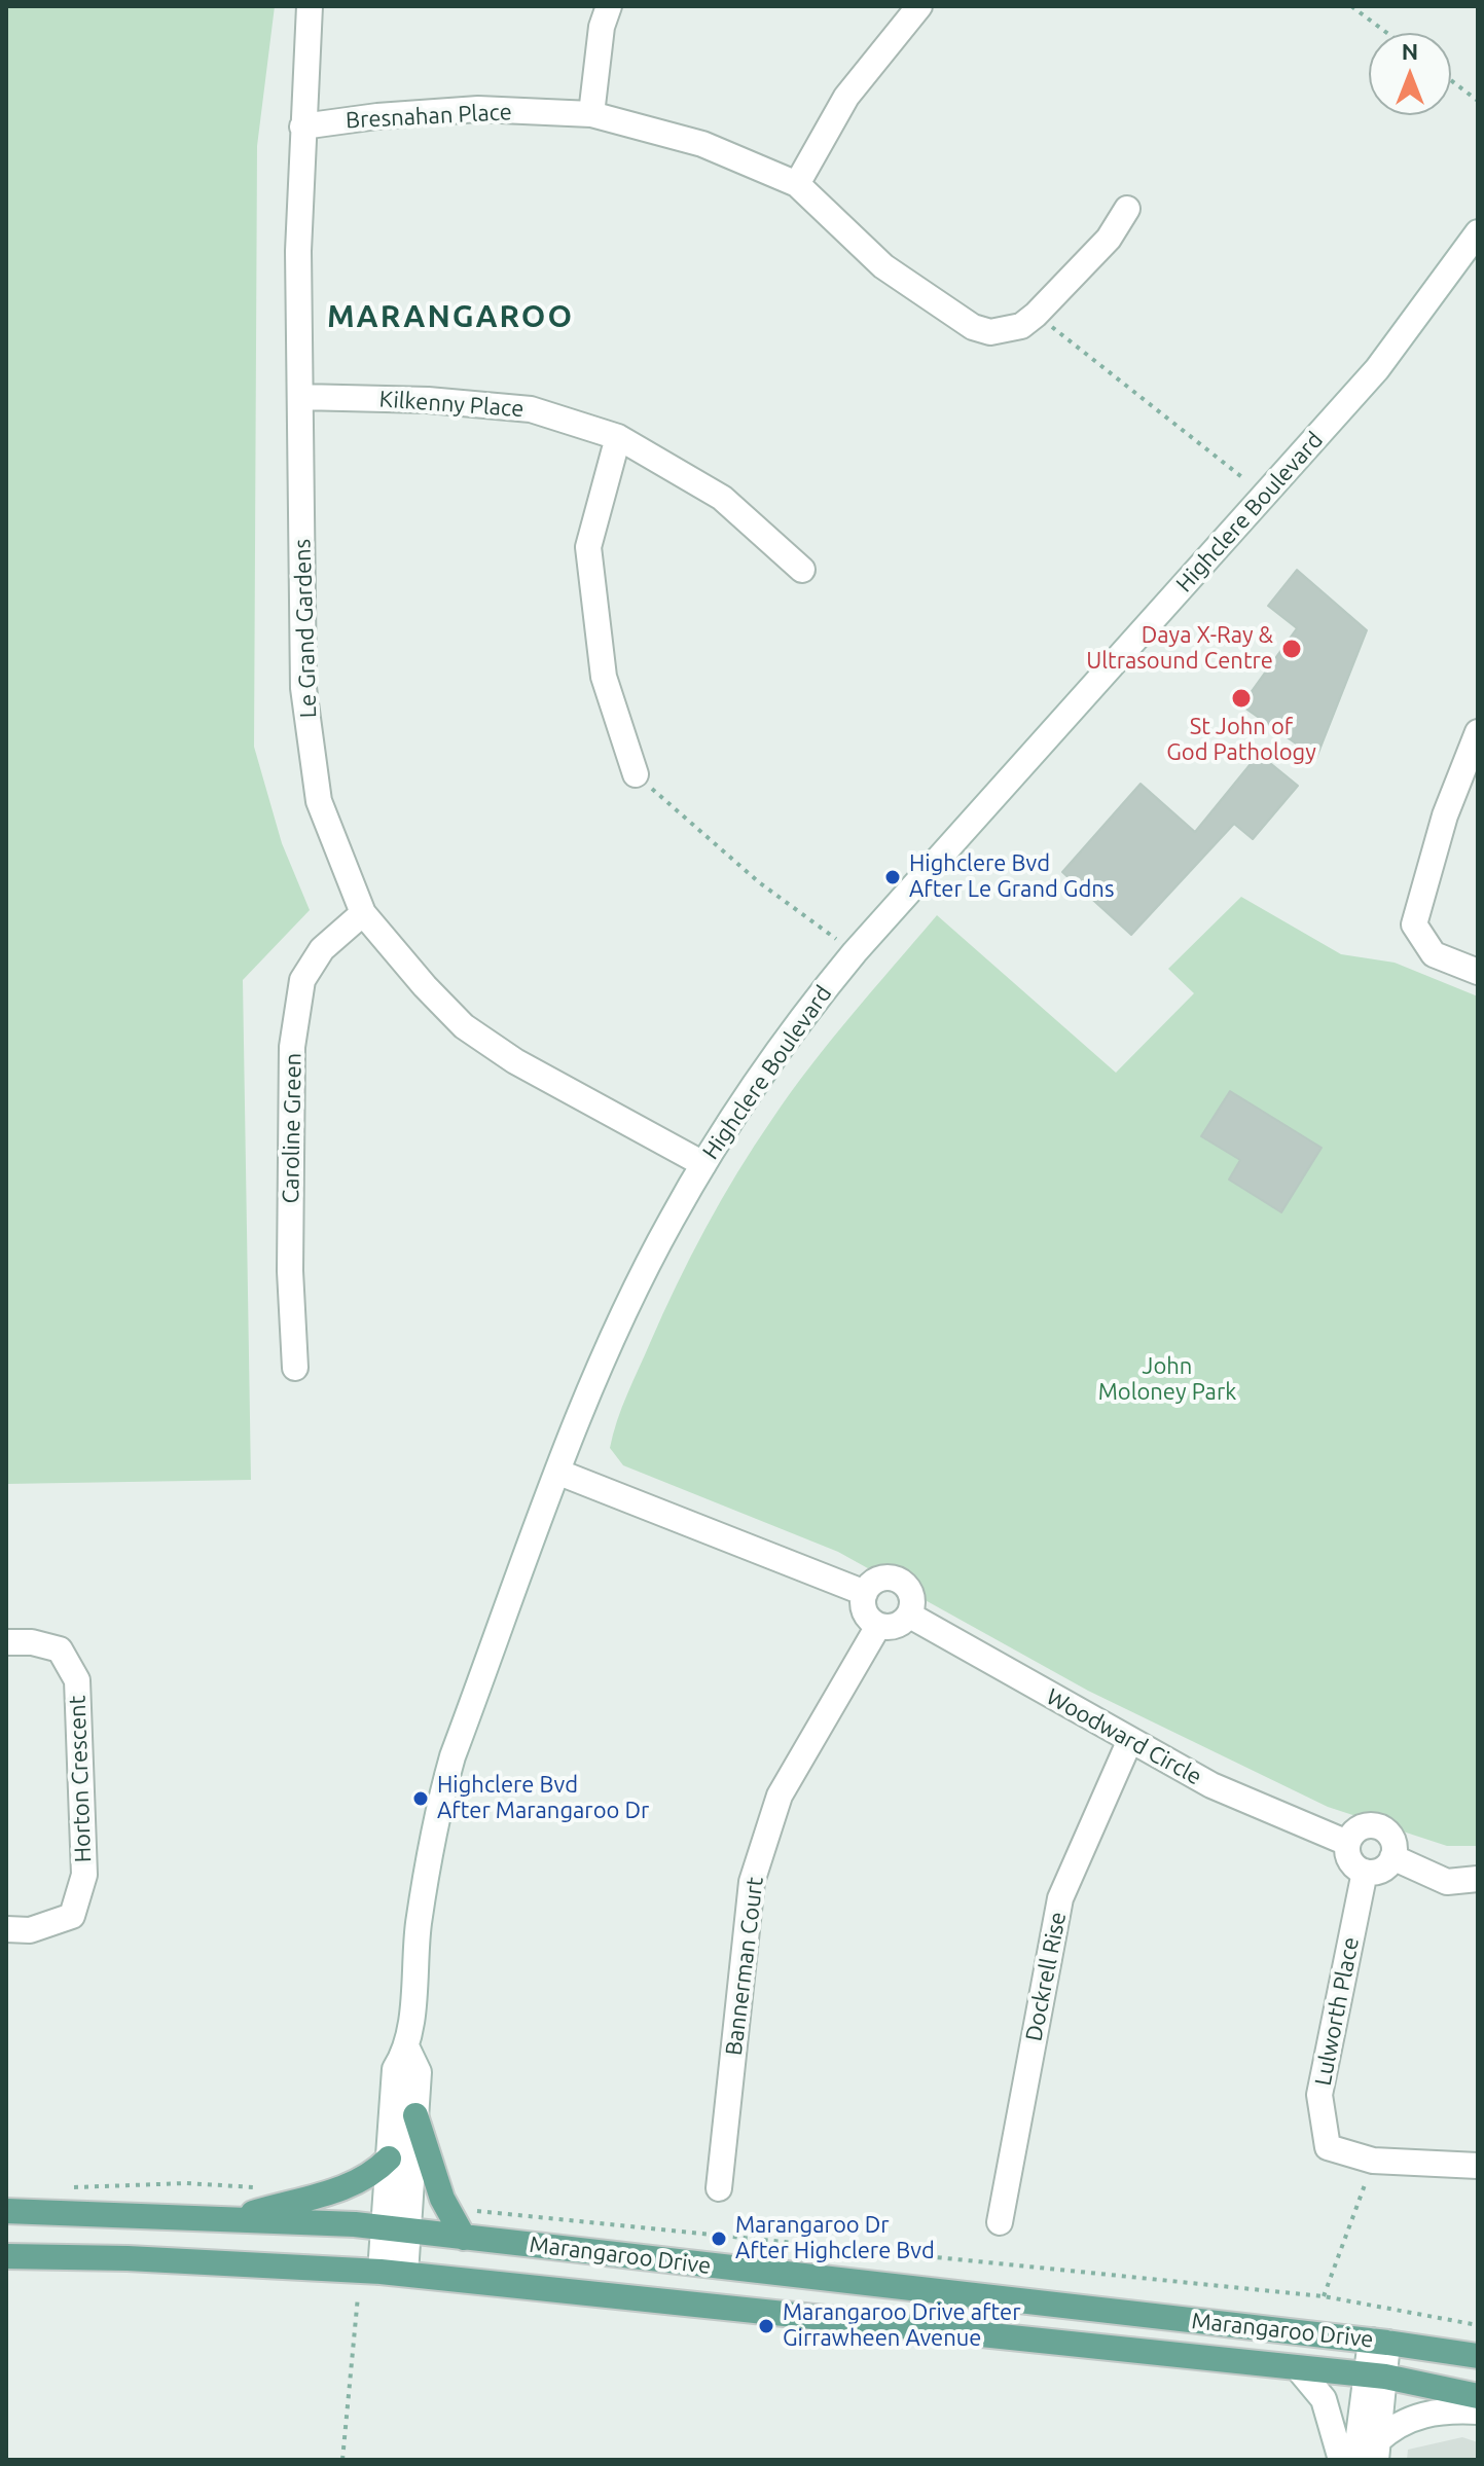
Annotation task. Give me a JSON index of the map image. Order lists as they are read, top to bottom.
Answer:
{
  "streets": {
    "main road": ["Marangaroo Drive"],
    "street": [
      "Bresnahan Place",
      "Kilkenny Place",
      "Highclere Boulevard",
      "Le Grand Gardens",
      "Caroline Green",
      "Woodward Circle",
      "Horton Crescent",
      "Bannerman Court",
      "Dockrell Rise",
      "Lulworth Place"
    ]
  },
  "crossings": [
    ["Bresnahan Place", "Le Grand Gardens"],
    ["Kilkenny Place", "Le Grand Gardens"],
    ["Highclere Boulevard", "Le Grand Gardens"],
    ["Highclere Boulevard", "Marangaroo Drive"],
    ["Le Grand Gardens", "Caroline Green"],
    ["Woodward Circle", "Bannerman Court"],
    ["Woodward Circle", "Dockrell Rise"],
    ["Woodward Circle", "Lulworth Place"]
  ],
  "districts": ["MARANGAROO"],
  "parks": ["John Moloney Park"],
  "places": [
    "Daya X-Ray & Ultrasound Centre",
    "St John of God Pathology",
    "Highclere Bvd After Le Grand Gdns",
    "Highclere Bvd After Marangaroo Dr",
    "Marangaroo Dr After Highclere Bvd",
    "Marangaroo Drive after Girrawheen Avenue"
  ],
  "north": "top"
}
